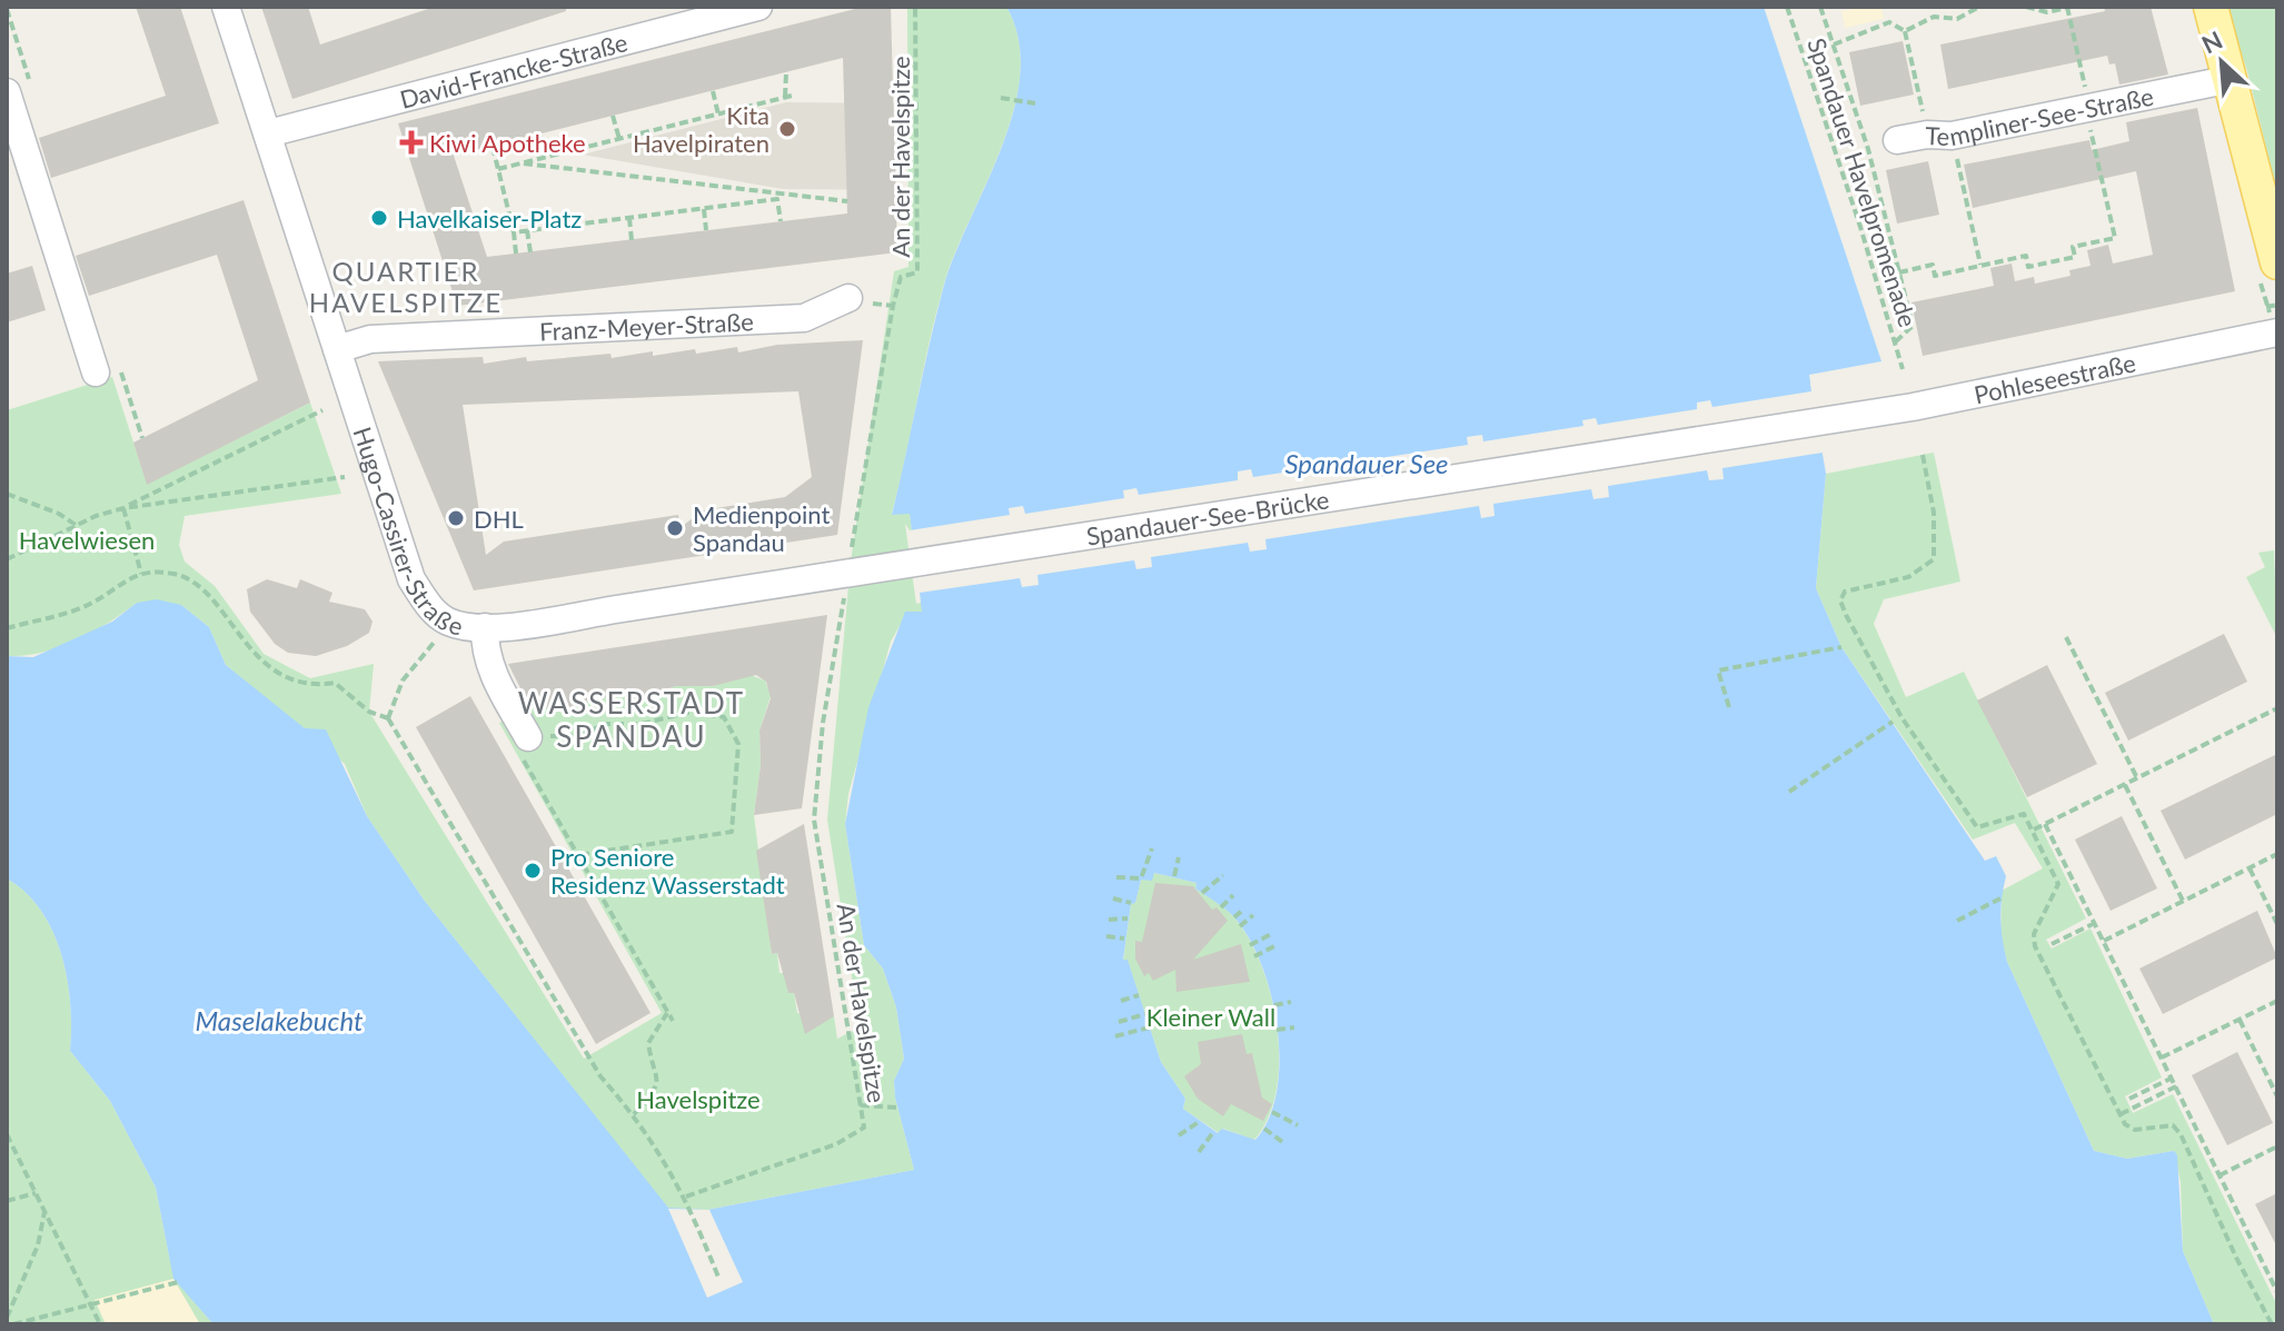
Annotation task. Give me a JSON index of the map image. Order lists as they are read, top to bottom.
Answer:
{
  "streets": {
    "street": [
      "David-Francke-Straße",
      "Templiner-See-Straße",
      "Franz-Meyer-Straße",
      "Pohleseestraße",
      "Spandauer-See-Brücke",
      "Hugo-Cassirer-Straße"
    ],
    "path": ["An der Havelspitze", "Spandauer Havelpromenade"]
  },
  "crossings": [
    ["David-Francke-Straße", "Hugo-Cassirer-Straße"],
    ["Franz-Meyer-Straße", "Hugo-Cassirer-Straße"],
    ["Pohleseestraße", "Spandauer-See-Brücke"],
    ["Spandauer-See-Brücke", "Hugo-Cassirer-Straße"]
  ],
  "districts": ["QUARTIER HAVELSPITZE", "WASSERSTADT SPANDAU"],
  "water": ["Spandauer See", "Maselakebucht"],
  "parks": ["Havelwiesen", "Kleiner Wall", "Havelspitze"],
  "places": {
    "other": [
      "Kita Havelpiraten",
      "Havelkaiser-Platz",
      "DHL",
      "Medienpoint Spandau",
      "Pro Seniore Residenz Wasserstadt"
    ],
    "health": ["Kiwi Apotheke"]
  },
  "north": "top left"
}
